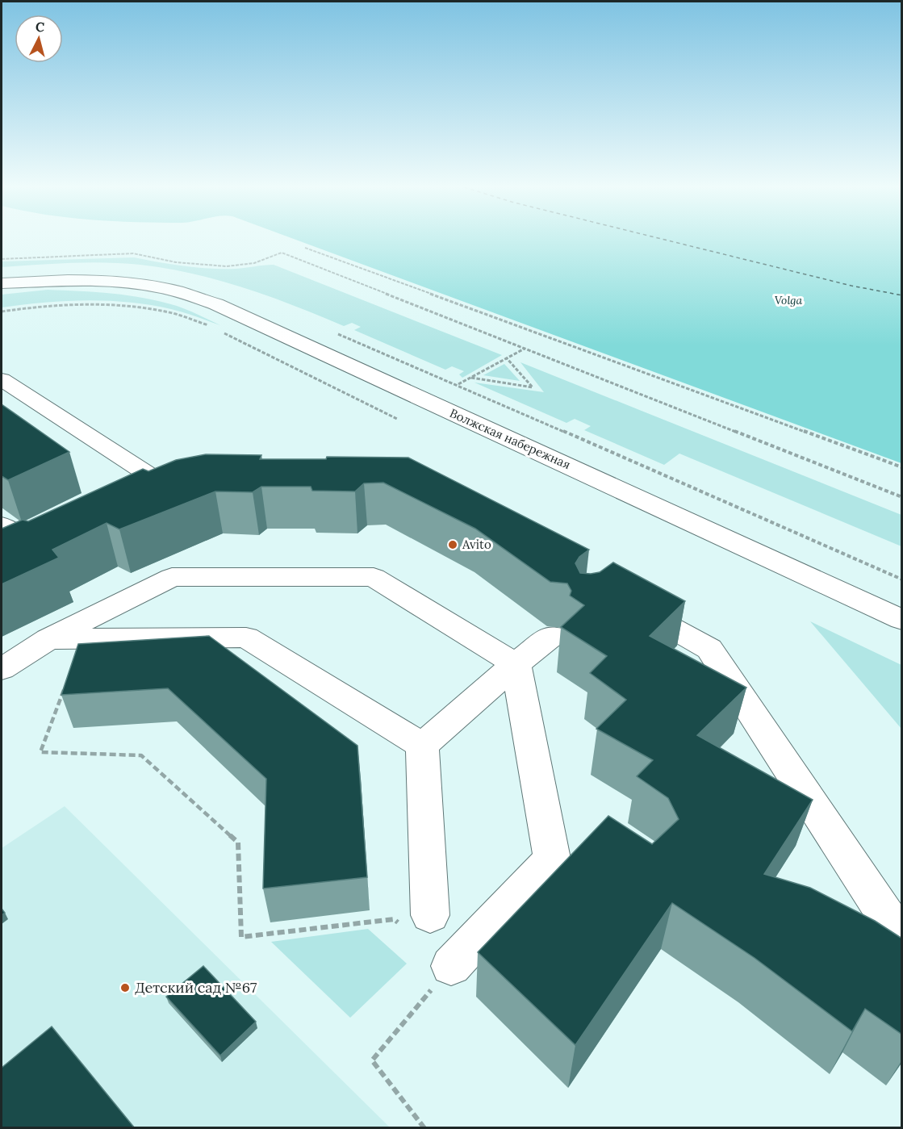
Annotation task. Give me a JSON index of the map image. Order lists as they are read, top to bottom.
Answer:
{
  "streets": {
    "street": ["Волжская набережная"]
  },
  "water": ["Volga"],
  "places": ["Avito", "Детский сад №67"],
  "north": "top"
}
